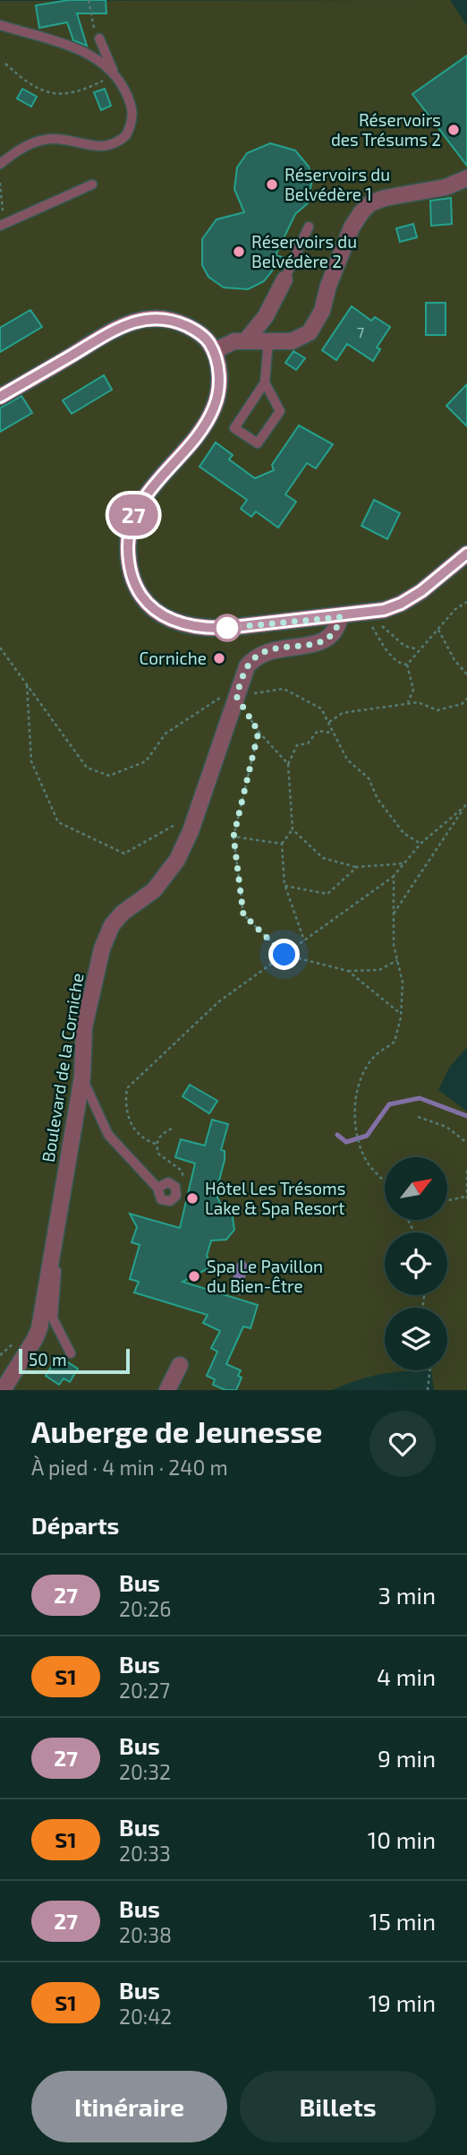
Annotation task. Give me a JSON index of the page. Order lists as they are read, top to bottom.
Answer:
{
  "streets": {
    "street": ["Boulevard de la Corniche"]
  },
  "places": [
    "Réservoirs des Trésums 2",
    "Réservoirs du Belvédère 1",
    "Réservoirs du Belvédère 2",
    "Corniche",
    "Hôtel Les Trésoms Lake & Spa Resort",
    "Spa Le Pavillon du Bien-Être"
  ],
  "lines": ["bus line 27"],
  "house_numbers": ["7"],
  "scale_bar": "50 m",
  "north": "top right",
  "page": {
    "on_map": "27",
    "scale": "50 m",
    "heading": [
      ["Auberge de Jeunesse", "À pied · 4 min · 240 m"],
      "Départs"
    ],
    "list": [
      {
        "mark": "27",
        "name": "Bus",
        "note": "20:26",
        "value": "3 min"
      },
      {
        "mark": "S1",
        "name": "Bus",
        "note": "20:27",
        "value": "4 min"
      },
      {
        "mark": "27",
        "name": "Bus",
        "note": "20:32",
        "value": "9 min"
      },
      {
        "mark": "S1",
        "name": "Bus",
        "note": "20:33",
        "value": "10 min"
      },
      {
        "mark": "27",
        "name": "Bus",
        "note": "20:38",
        "value": "15 min"
      },
      {
        "mark": "S1",
        "name": "Bus",
        "note": "20:42",
        "value": "19 min"
      }
    ],
    "buttons": ["Itinéraire", "Billets"]
  }
}
